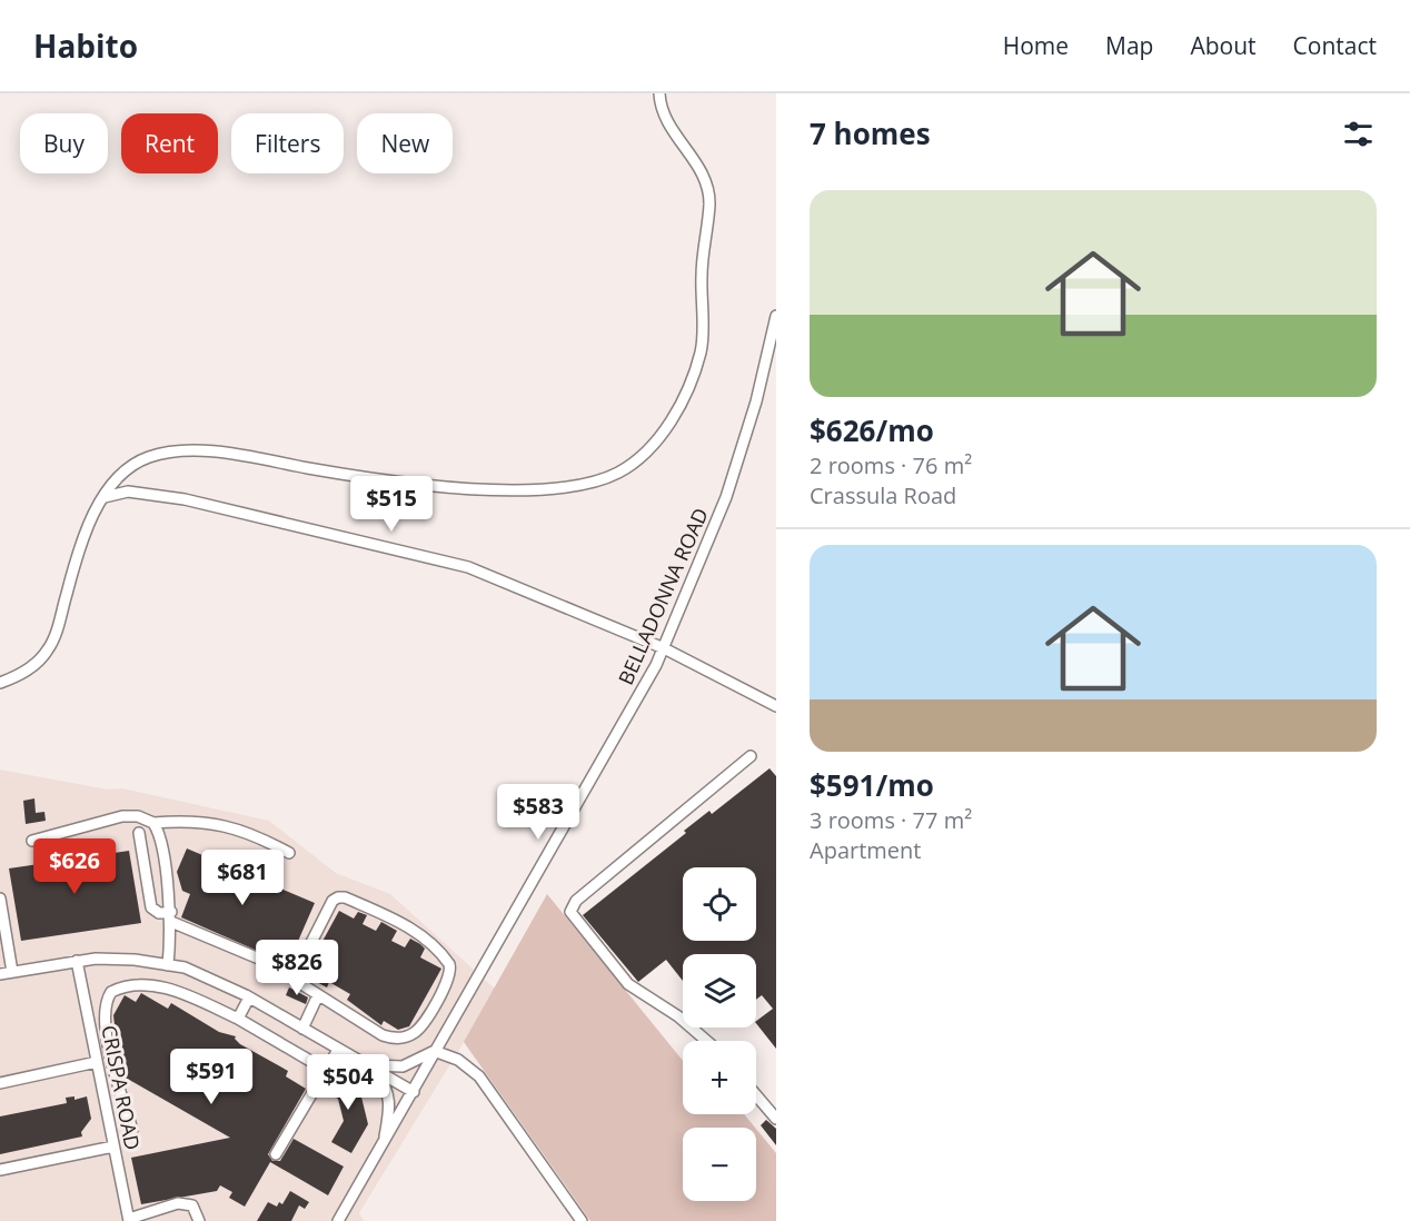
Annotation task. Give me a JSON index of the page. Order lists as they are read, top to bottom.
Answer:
{
  "streets": {
    "street": ["BELLADONNA ROAD", "CRISPA ROAD"]
  },
  "page": {
    "header": "Habito",
    "nav": [
      "Home",
      "Map",
      "About",
      "Contact"
    ],
    "heading": "7 homes",
    "chip": [
      "Buy",
      "Rent",
      "Filters",
      "New"
    ],
    "list": [
      {
        "name": "$626/mo",
        "note": "2 rooms · 76 m² · Crassula Road"
      },
      {
        "name": "$591/mo",
        "note": "3 rooms · 77 m² · Apartment"
      }
    ],
    "price": [
      "$515",
      "$583",
      "$626",
      "$681",
      "$826",
      "$591",
      "$504"
    ],
    "map_buttons": ["+", "−"]
  }
}
